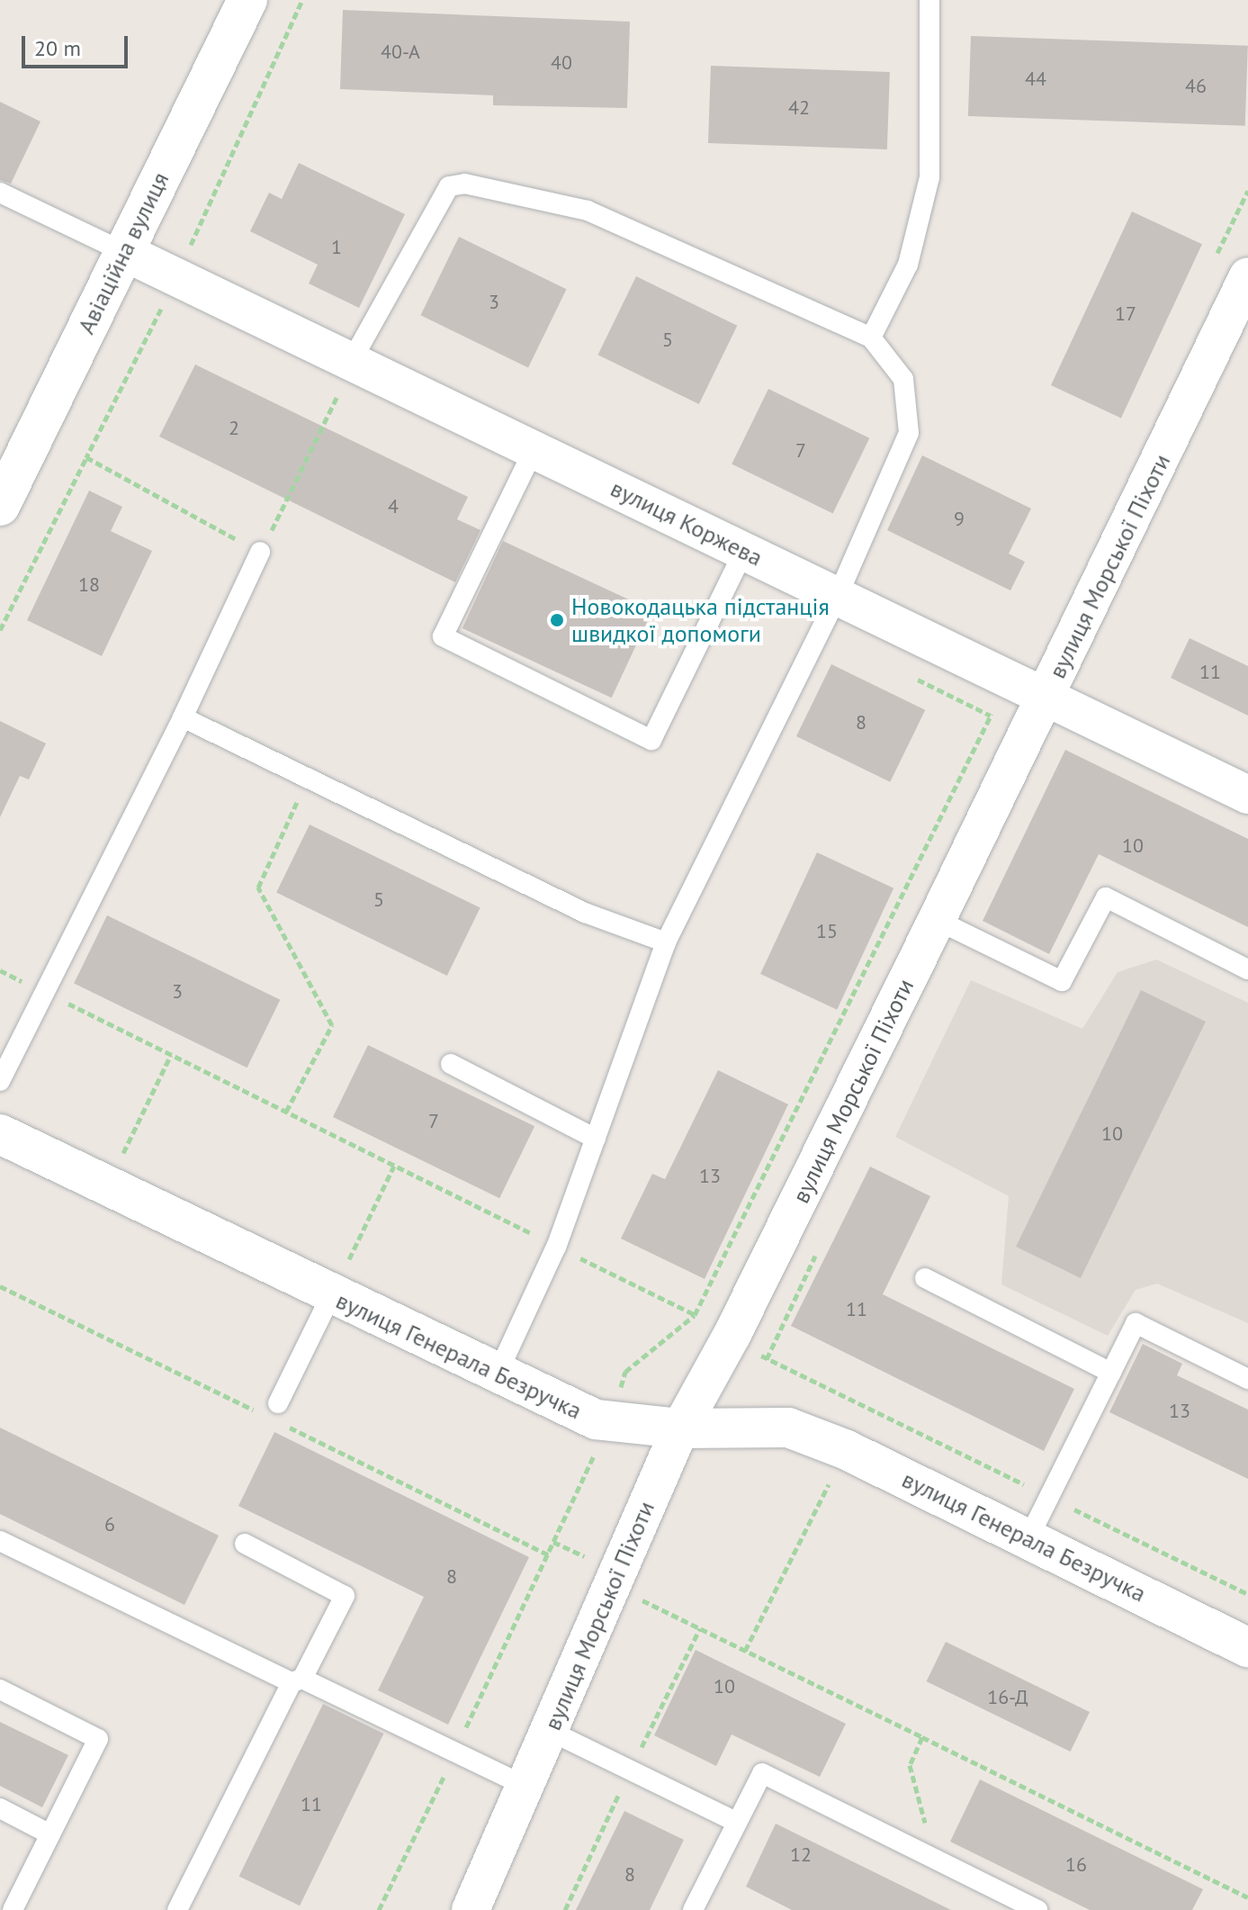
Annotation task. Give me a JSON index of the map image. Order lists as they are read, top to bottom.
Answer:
{
  "streets": {
    "street": [
      "Авіаційна вулиця",
      "вулиця Коржева",
      "вулиця Морської Піхоти",
      "вулиця Генерала Безручка"
    ]
  },
  "crossings": [
    ["Авіаційна вулиця", "вулиця Коржева"],
    ["вулиця Коржева", "вулиця Морської Піхоти"],
    ["вулиця Морської Піхоти", "вулиця Генерала Безручка"]
  ],
  "places": ["Новокодацька підстанція швидкої допомоги"],
  "house_numbers": [
    "40-А",
    "40",
    "44",
    "46",
    "42",
    "1",
    "3",
    "17",
    "5",
    "2",
    "7",
    "4",
    "9",
    "18",
    "11",
    "8",
    "10",
    "5",
    "15",
    "3",
    "7",
    "10",
    "13",
    "11",
    "13",
    "6",
    "8",
    "10",
    "16-Д",
    "11",
    "12",
    "16",
    "8"
  ],
  "scale_bar": "20 m"
}
